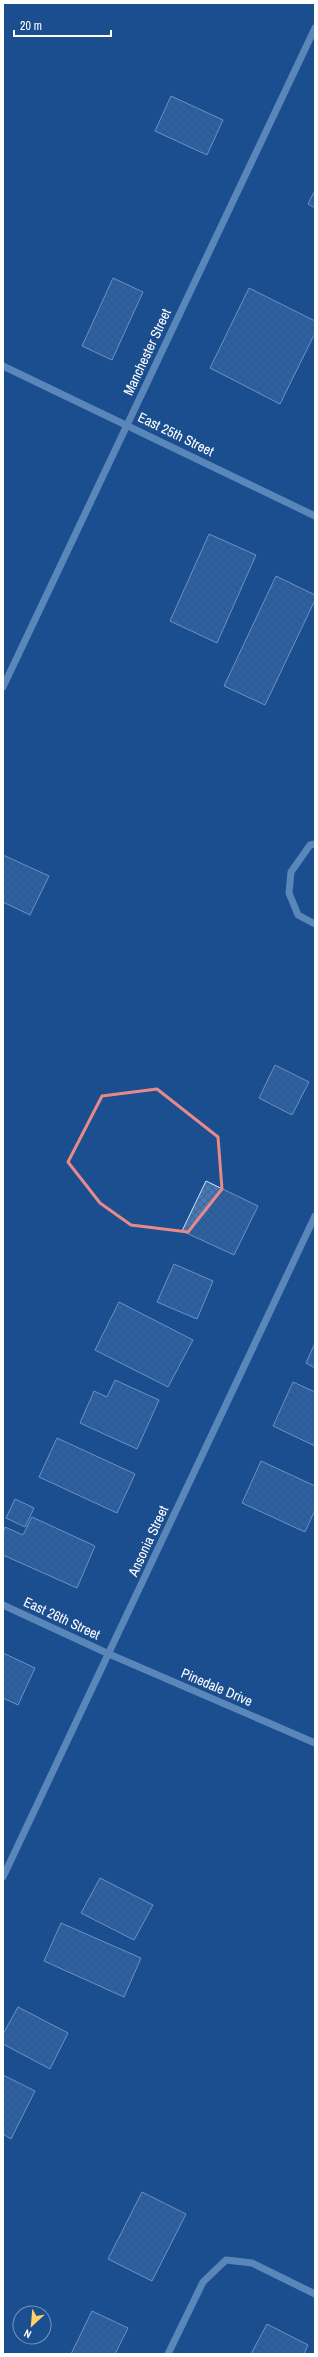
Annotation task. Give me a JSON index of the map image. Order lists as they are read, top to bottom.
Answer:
{
  "streets": {
    "street": [
      "Manchester Street",
      "East 25th Street",
      "Ansonia Street",
      "East 26th Street",
      "Pinedale Drive"
    ]
  },
  "crossings": [
    ["Manchester Street", "East 25th Street"],
    ["Ansonia Street", "East 26th Street"],
    ["Ansonia Street", "Pinedale Drive"],
    ["East 26th Street", "Pinedale Drive"]
  ],
  "scale_bar": "20 m",
  "north": "bottom left"
}
